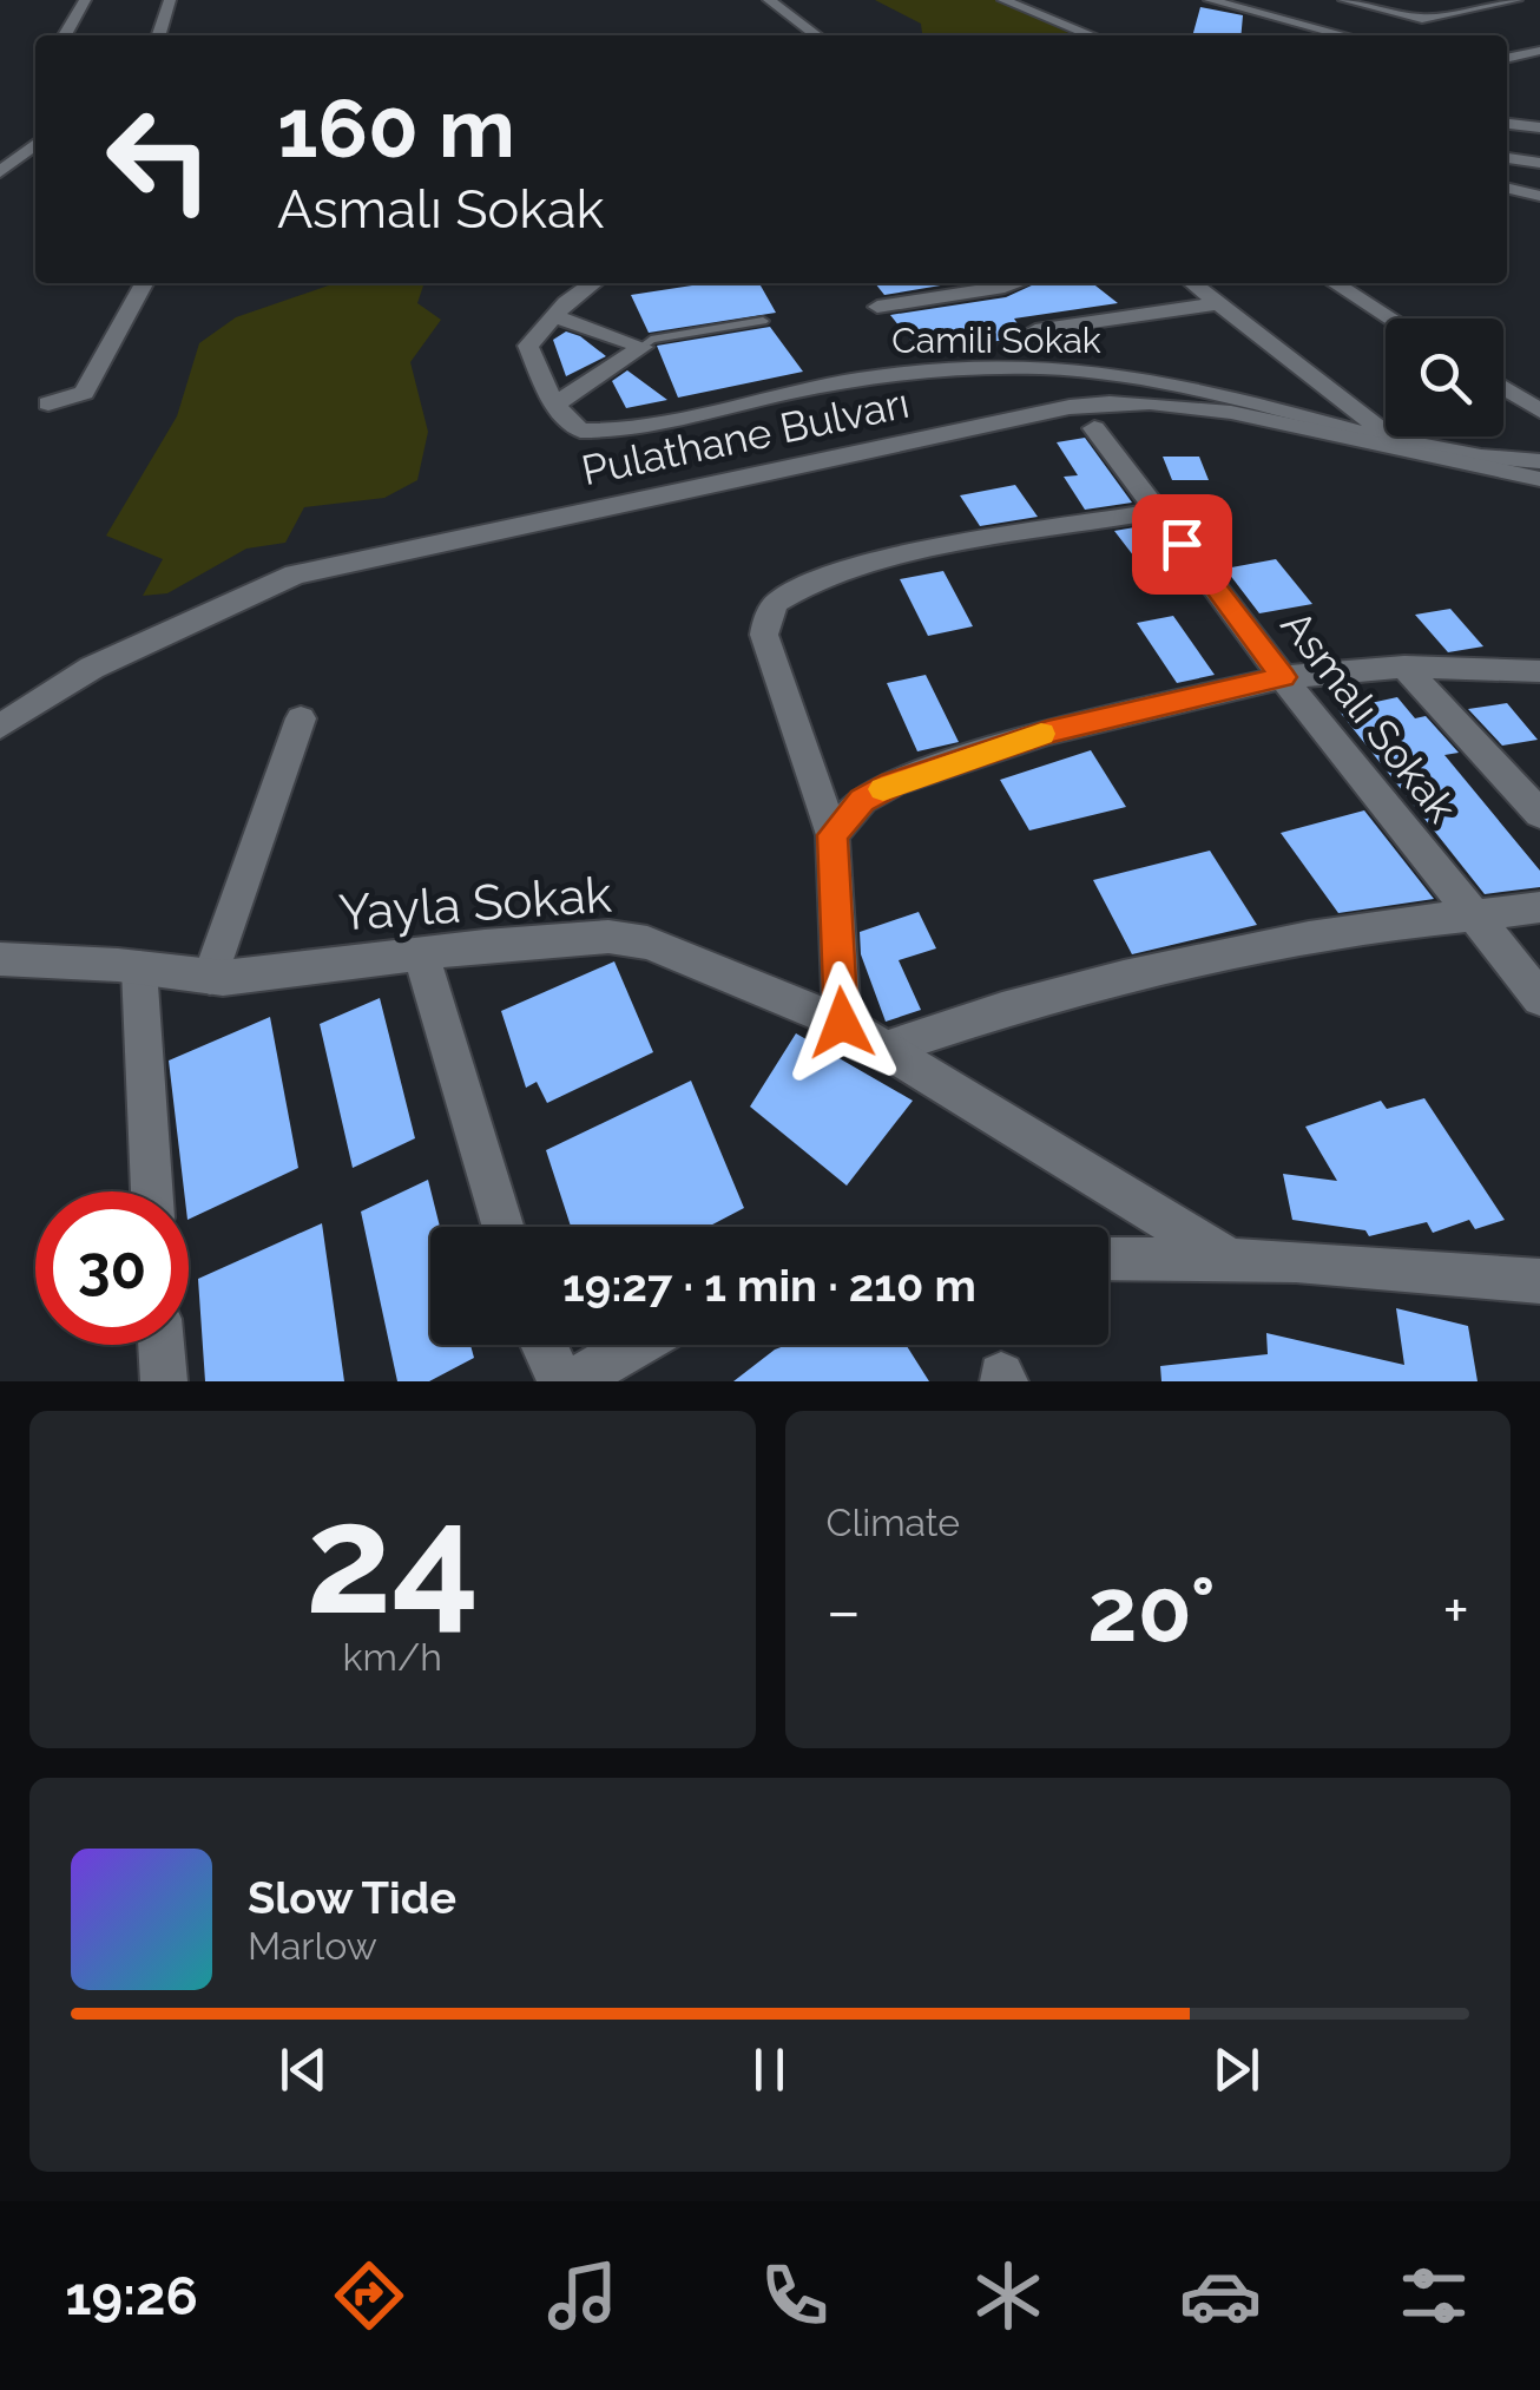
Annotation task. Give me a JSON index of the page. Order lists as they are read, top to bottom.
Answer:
{
  "streets": {
    "street": [
      "Camili Sokak",
      "Pulathane Bulvarı",
      "Asmalı Sokak",
      "Yayla Sokak"
    ]
  },
  "page": {
    "turn": ["160 m", "Asmalı Sokak"],
    "limit": "30",
    "trip": "19:27 · 1 min · 210 m",
    "tile": [
      ["24", "km/h"],
      "Climate"
    ],
    "heat": ["−", "20°", "+"],
    "song": ["Slow Tide", "Marlow"],
    "tabs": "19:26"
  }
}
